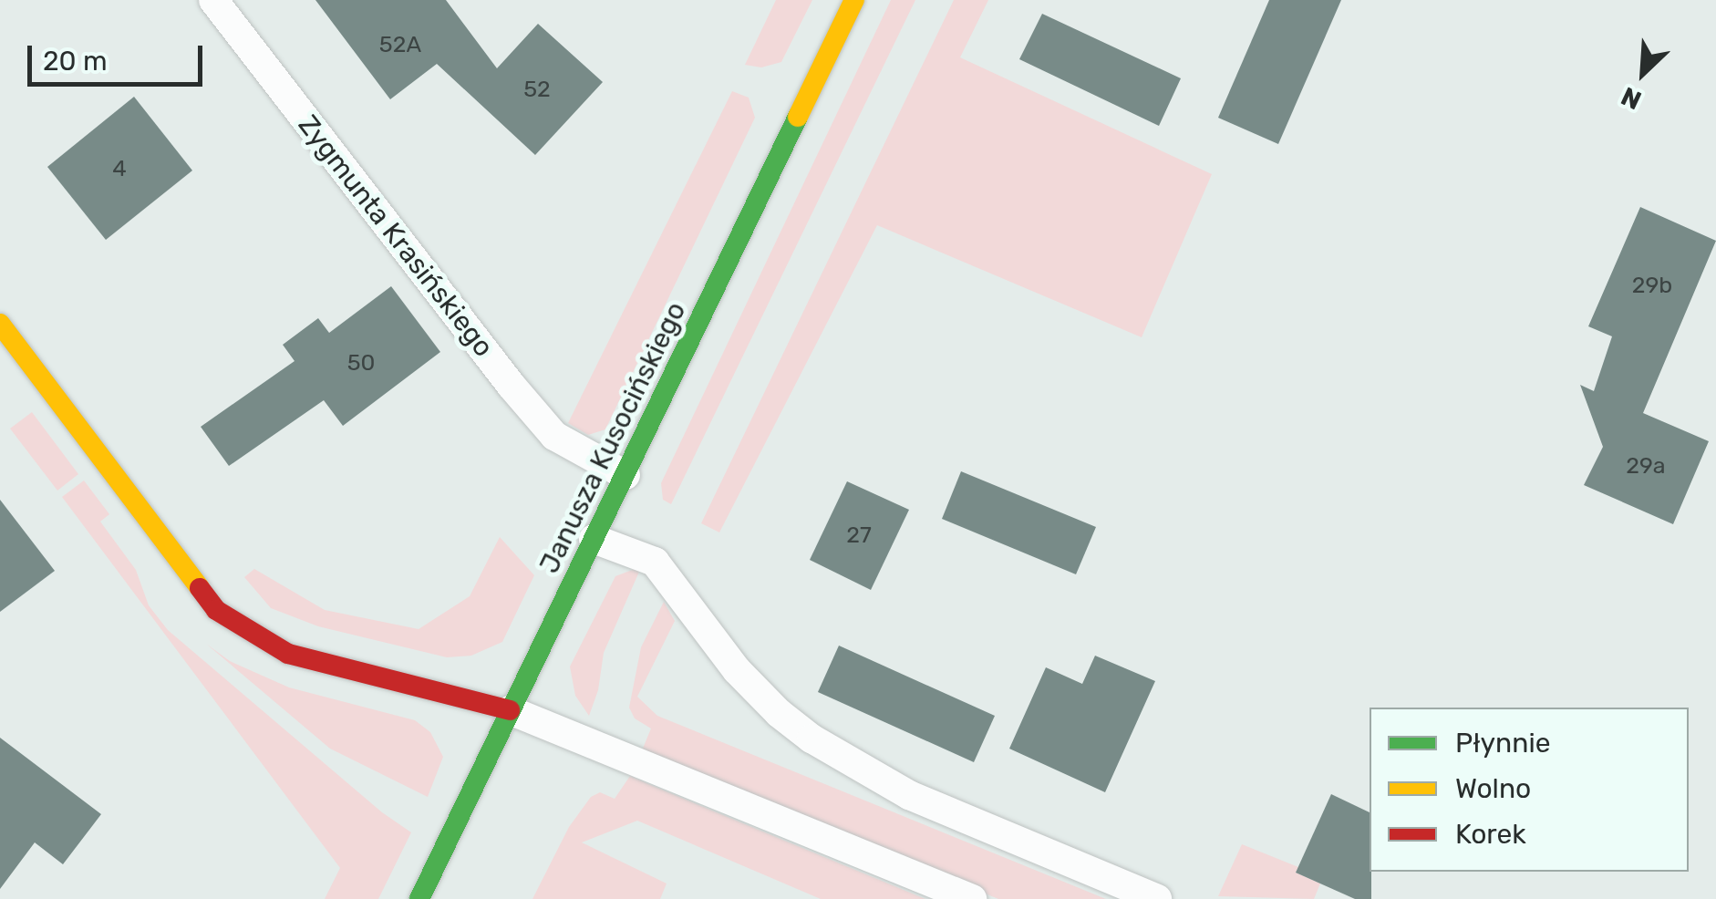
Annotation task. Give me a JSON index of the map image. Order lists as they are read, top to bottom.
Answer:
{
  "streets": {
    "street": ["Janusza Kusocińskiego"],
    "lane": ["Zygmunta Krasińskiego"]
  },
  "crossings": [
    ["Zygmunta Krasińskiego", "Janusza Kusocińskiego"]
  ],
  "house_numbers": [
    "52A",
    "52",
    "4",
    "29b",
    "50",
    "29a",
    "27"
  ],
  "legend": ["Płynnie", "Wolno", "Korek"],
  "scale_bar": "20 m",
  "north": "bottom left"
}
